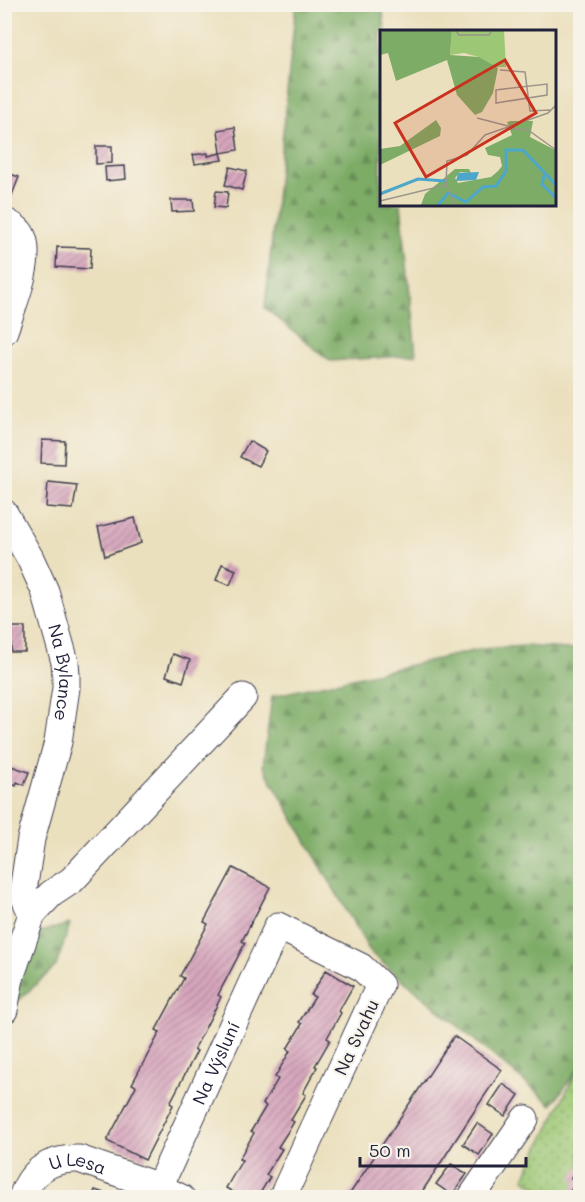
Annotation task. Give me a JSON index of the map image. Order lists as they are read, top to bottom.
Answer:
{
  "streets": {
    "street": [
      "Na Bylance",
      "Na Svahu",
      "Na Výsluní",
      "U Lesa"
    ]
  },
  "crossings": [
    ["Na Svahu", "Na Výsluní"],
    ["Na Výsluní", "U Lesa"]
  ],
  "scale_bar": "50 m"
}
